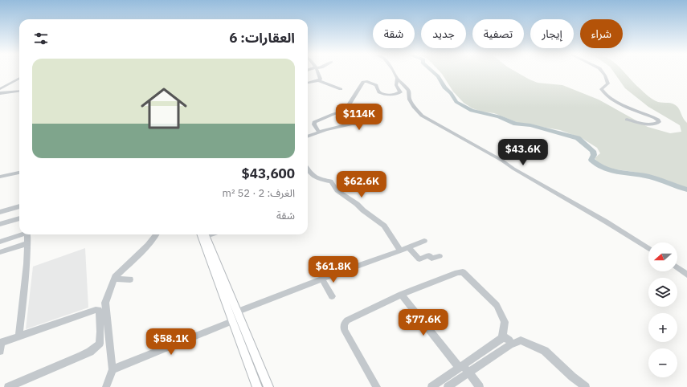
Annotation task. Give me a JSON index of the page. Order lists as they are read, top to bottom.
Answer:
{
  "north": "left",
  "page": {
    "chip": [
      "شراء",
      "إيجار",
      "تصفية",
      "جديد",
      "شقة"
    ],
    "heading": "العقارات: 6",
    "list": [
      {
        "name": "$43,600",
        "note": "الغرف: 2 · 52 m² · شقة"
      }
    ],
    "price": [
      "$114K",
      "$43.6K",
      "$62.6K",
      "$61.8K",
      "$77.6K",
      "$58.1K"
    ],
    "map_buttons": ["+", "−"]
  }
}
